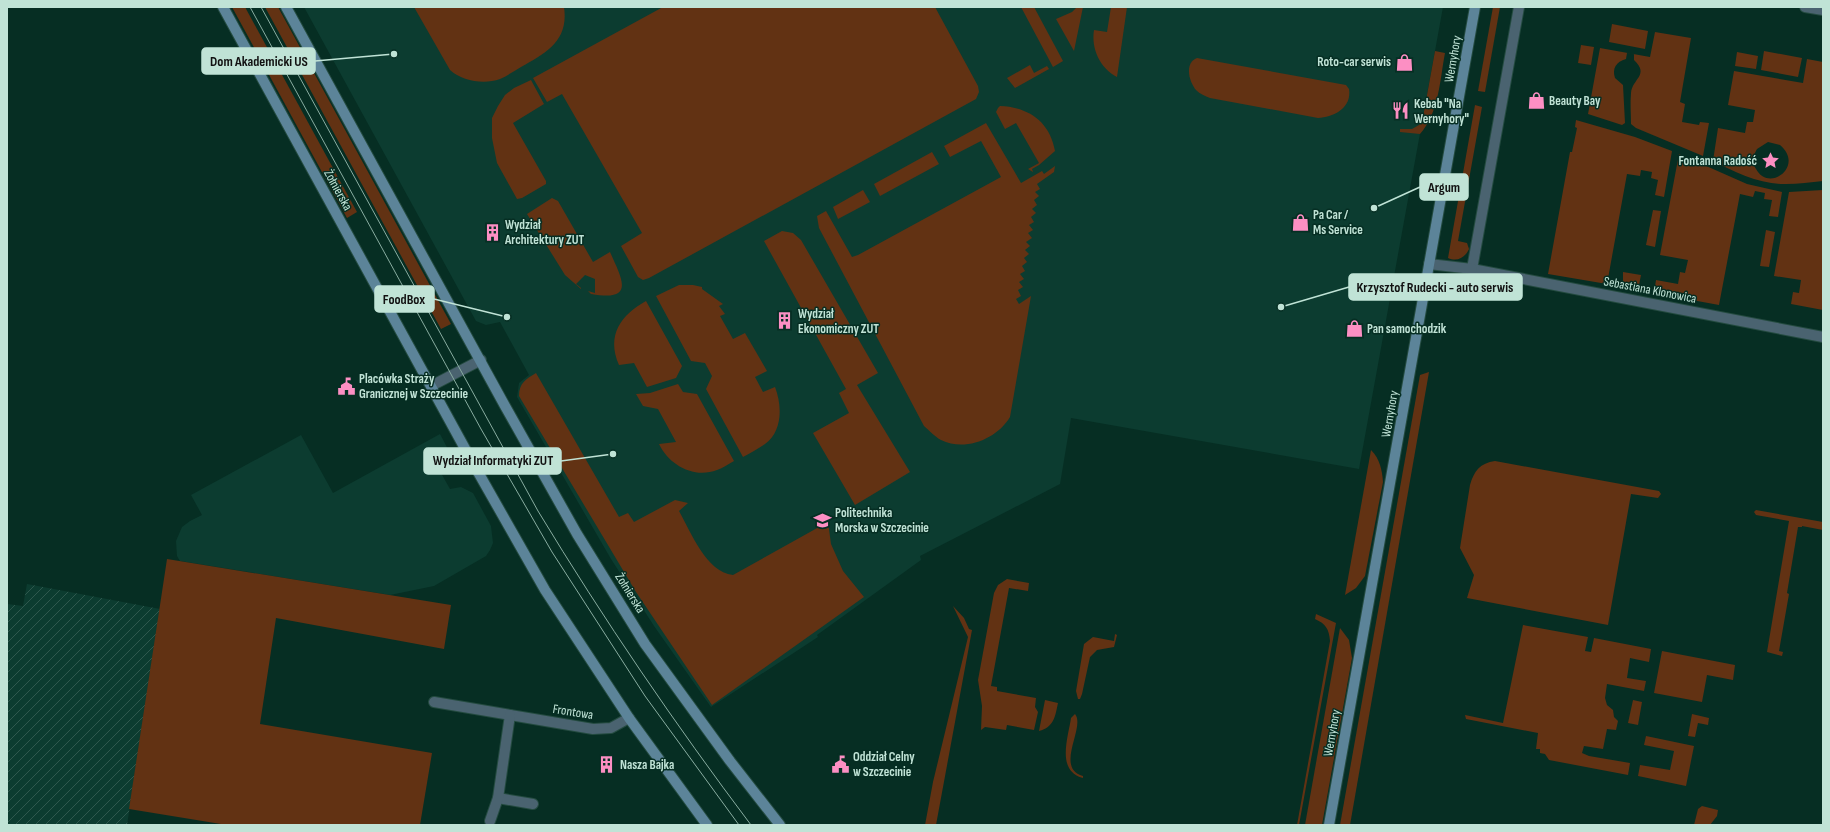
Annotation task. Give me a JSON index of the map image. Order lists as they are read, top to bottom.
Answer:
{
  "streets": {
    "street": [
      "Wernyhory",
      "Żołnierska",
      "Sebastiana Klonowica",
      "Frontowa"
    ]
  },
  "crossings": [
    ["Wernyhory", "Sebastiana Klonowica"],
    ["Żołnierska", "Frontowa"]
  ],
  "places": {
    "other": [
      "Dom Akademicki US",
      "Argum",
      "Krzysztof Rudecki - auto serwis",
      "FoodBox",
      "Wydział Informatyki ZUT"
    ],
    "shop": [
      "Roto-car serwis",
      "Beauty Bay",
      "Pa Car / Ms Service",
      "Pan samochodzik"
    ],
    "restaurant": ["Kebab \"Na Wernyhory\""],
    "place": ["Fontanna Radość"],
    "building": ["Wydział Architektury ZUT", "Wydział Ekonomiczny ZUT", "Nasza Bajka"],
    "public building": ["Placówka Straży Granicznej w Szczecinie", "Oddział Celny w Szczecinie"],
    "school or university": ["Politechnika Morska w Szczecinie"]
  }
}
